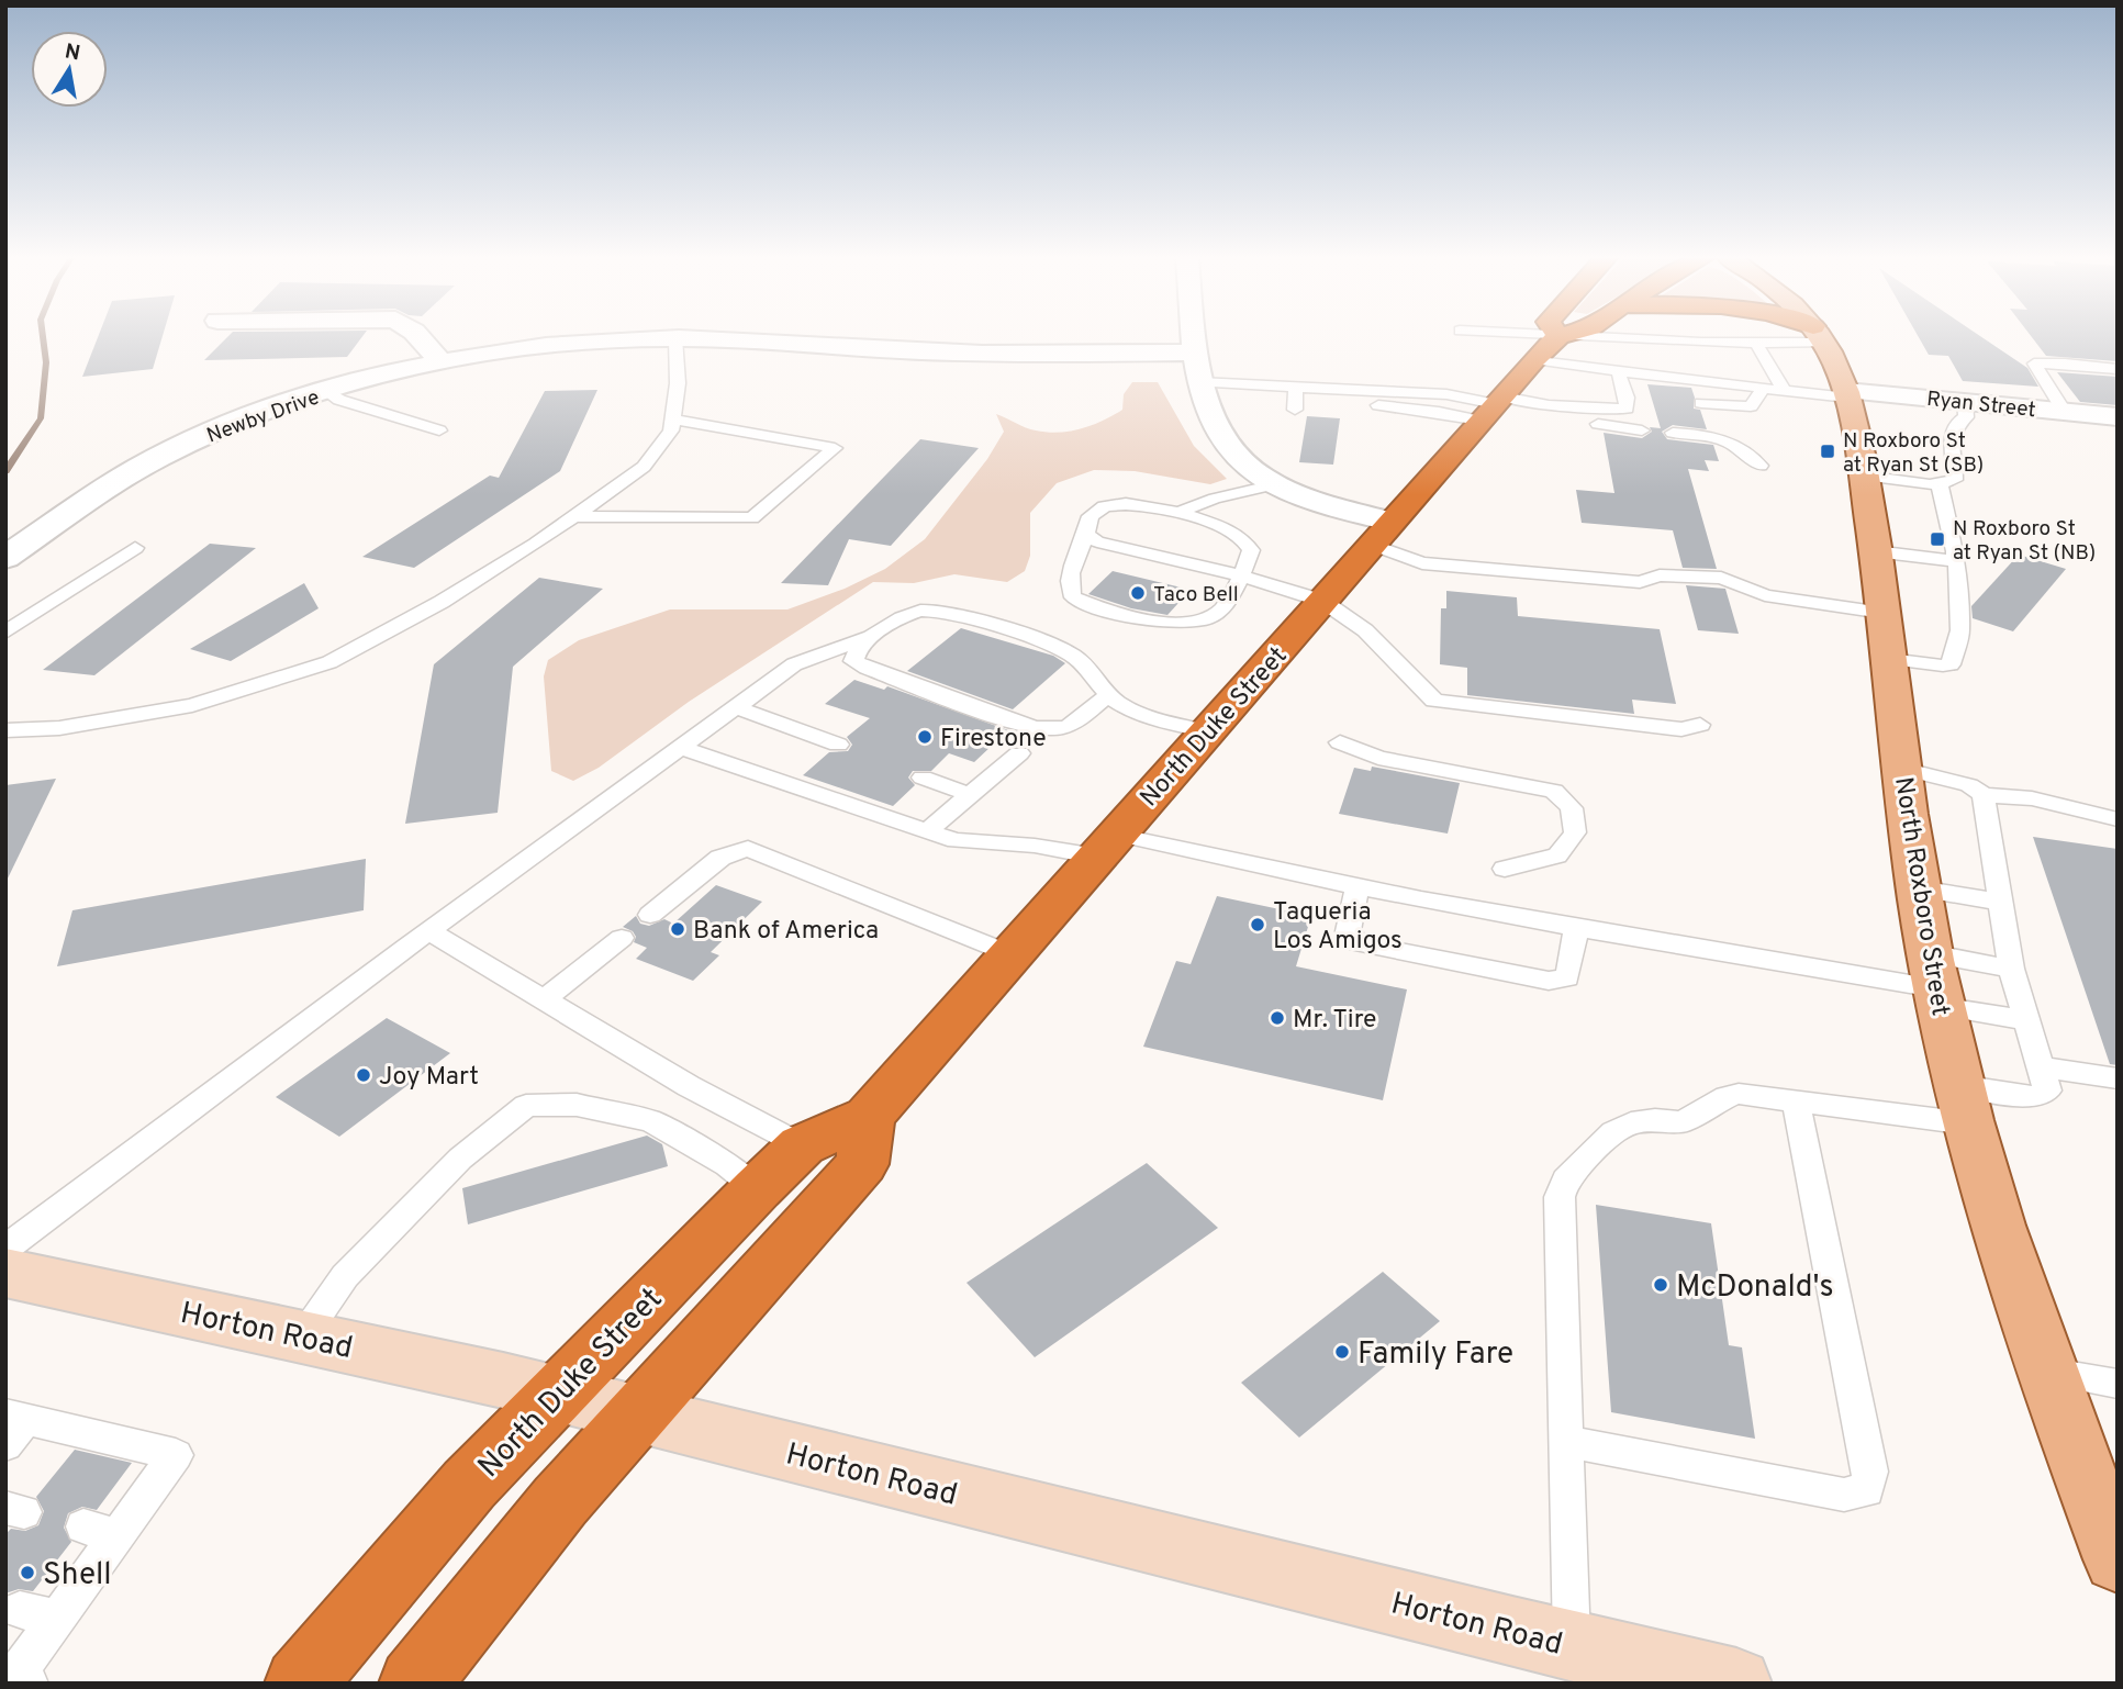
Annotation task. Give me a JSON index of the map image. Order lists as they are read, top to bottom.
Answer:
{
  "streets": {
    "highway": ["North Duke Street"],
    "main road": ["North Roxboro Street"],
    "street": ["Ryan Street", "Newby Drive", "Horton Road"]
  },
  "crossings": [
    ["Ryan Street", "North Roxboro Street"],
    ["North Duke Street", "Horton Road"]
  ],
  "places": {
    "transit": ["N Roxboro St at Ryan St (SB)", "N Roxboro St at Ryan St (NB)"],
    "other": [
      "Taco Bell",
      "Firestone",
      "Taqueria Los Amigos",
      "Bank of America",
      "Mr. Tire",
      "Joy Mart",
      "McDonald's",
      "Family Fare",
      "Shell"
    ]
  },
  "north": "top"
}
